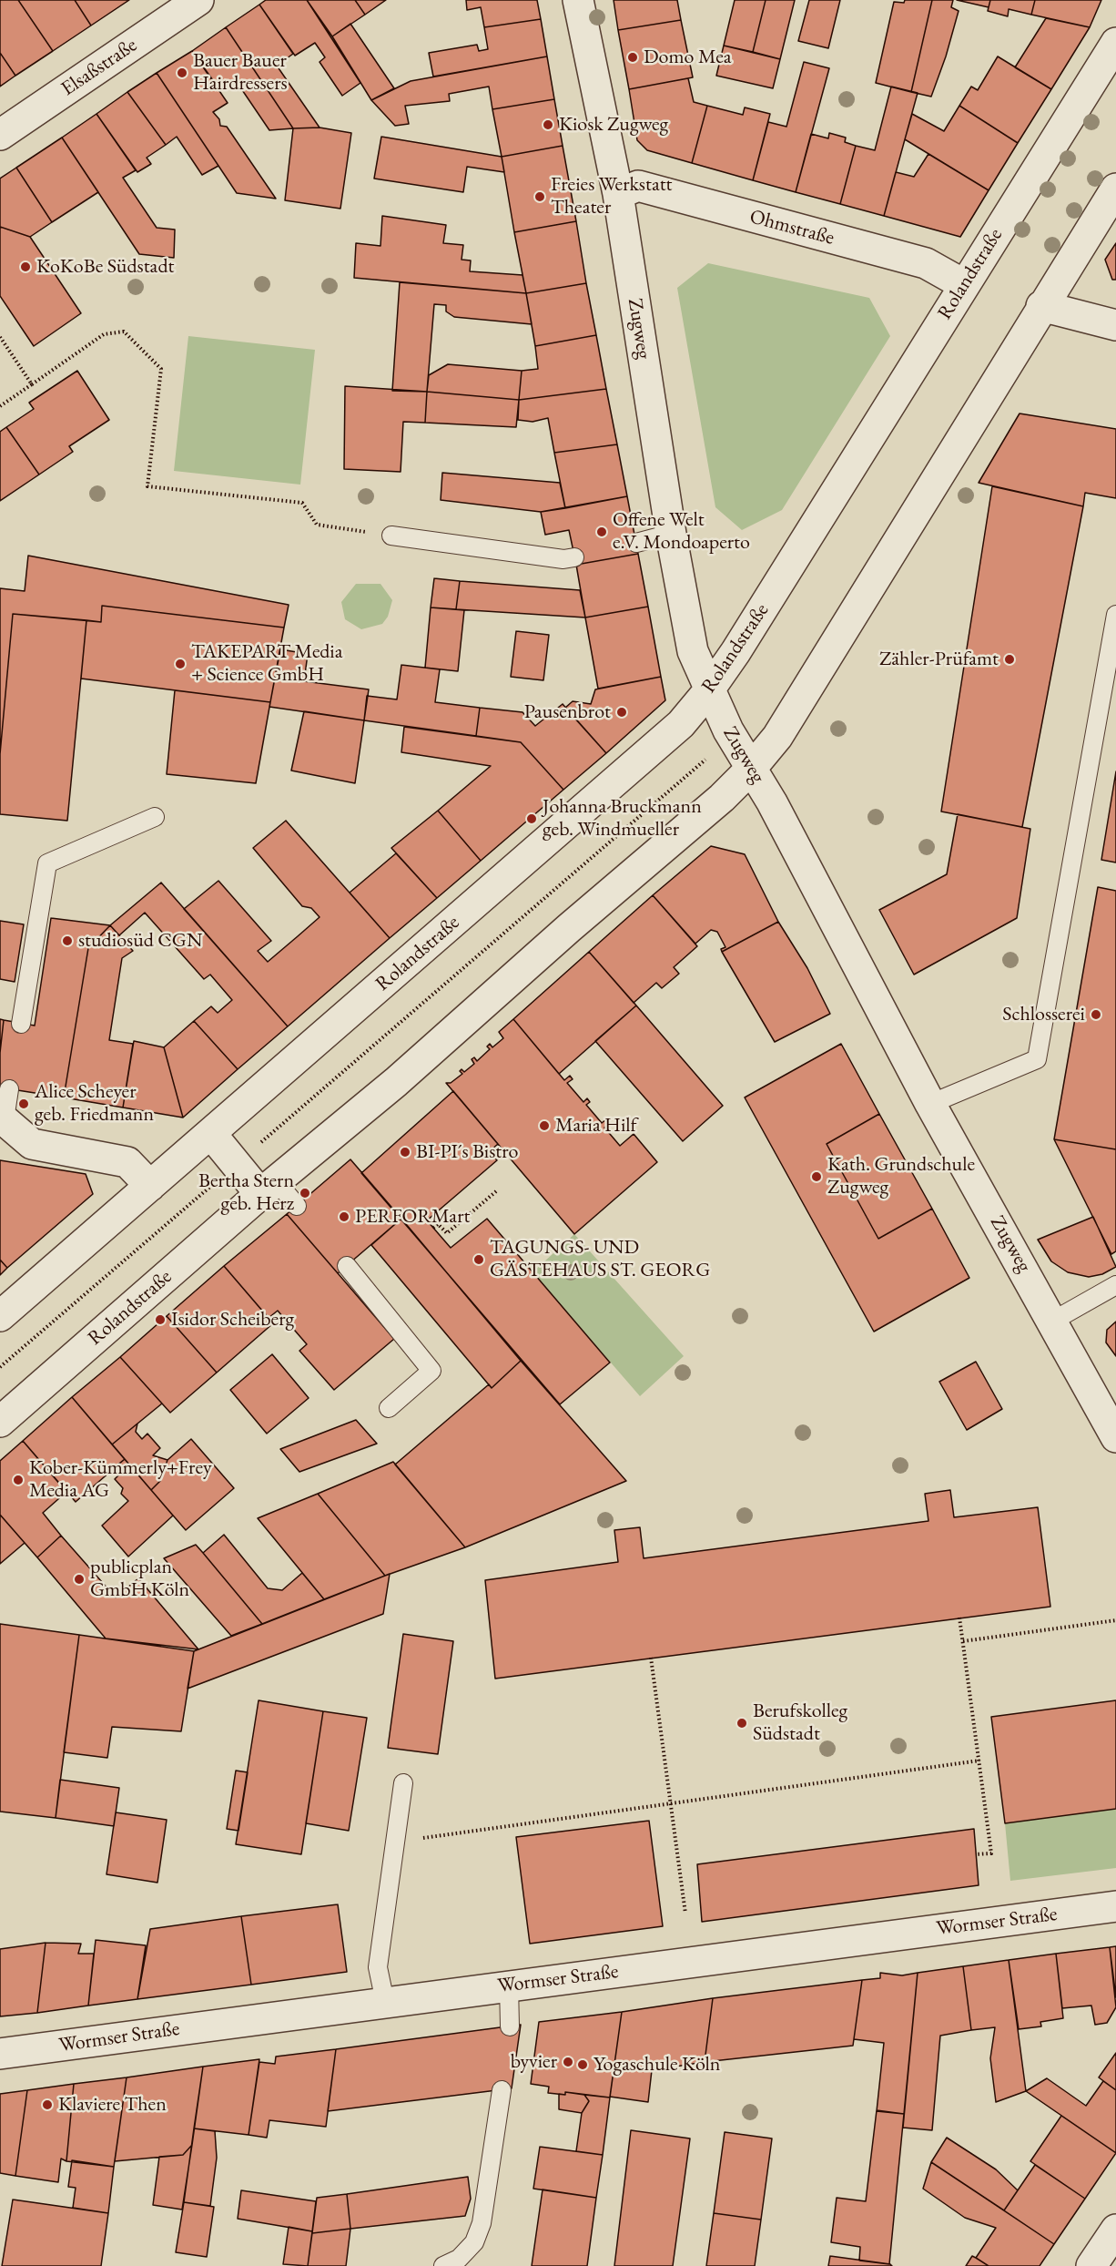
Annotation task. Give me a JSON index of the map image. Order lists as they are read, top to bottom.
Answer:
{
  "streets": {
    "street": [
      "Elsaßstraße",
      "Ohmstraße",
      "Rolandstraße",
      "Zugweg",
      "Wormser Straße"
    ]
  },
  "crossings": [
    ["Ohmstraße", "Rolandstraße"],
    ["Ohmstraße", "Zugweg"],
    ["Rolandstraße", "Zugweg"]
  ],
  "places": [
    "Domo Mea",
    "Bauer Bauer Hairdressers",
    "Kiosk Zugweg",
    "Freies Werkstatt Theater",
    "KoKoBe Südstadt",
    "Offene Welt e.V. Mondoaperto",
    "Zähler-Prüfamt",
    "TAKEPART Media + Science GmbH",
    "Pausenbrot",
    "Johanna Bruckmann geb. Windmueller",
    "studiosüd CGN",
    "Schlosserei",
    "Alice Scheyer geb. Friedmann",
    "Maria Hilf",
    "BI-PI´s Bistro",
    "Kath. Grundschule Zugweg",
    "Bertha Stern geb. Herz",
    "PERFORMart",
    "TAGUNGS- UND GÄSTEHAUS ST. GEORG",
    "Isidor Scheiberg",
    "Kober-Kümmerly+Frey Media AG",
    "publicplan GmbH Köln",
    "Berufskolleg Südstadt",
    "byvier",
    "Yogaschule Köln",
    "Klaviere Then"
  ]
}
